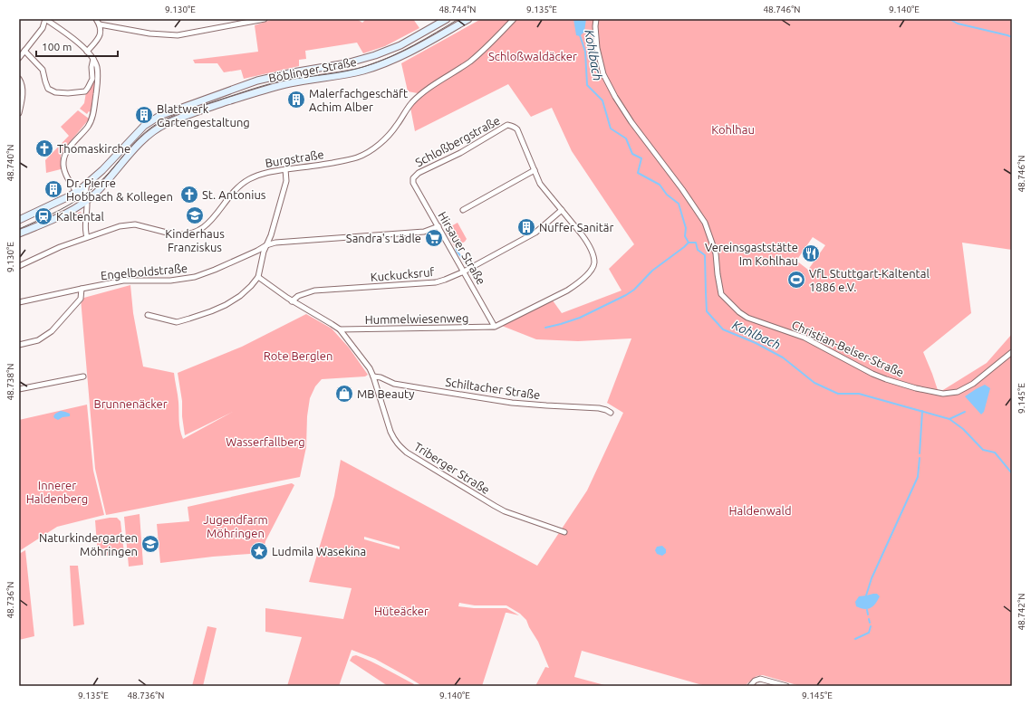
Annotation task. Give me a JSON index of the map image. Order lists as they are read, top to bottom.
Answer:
{
  "streets": {
    "main road": ["Böblinger Straße"],
    "street": [
      "Schloßbergstraße",
      "Burgstraße",
      "Hirsauer Straße",
      "Engelboldstraße",
      "Kuckucksruf",
      "Hummelwiesenweg",
      "Christian-Belser-Straße",
      "Schiltacher Straße",
      "Triberger Straße"
    ]
  },
  "crossings": [
    ["Schloßbergstraße", "Hirsauer Straße"],
    ["Schloßbergstraße", "Kuckucksruf"],
    ["Schloßbergstraße", "Hummelwiesenweg"],
    ["Hirsauer Straße", "Engelboldstraße"],
    ["Hirsauer Straße", "Kuckucksruf"],
    ["Hirsauer Straße", "Hummelwiesenweg"],
    ["Kuckucksruf", "Triberger Straße"],
    ["Hummelwiesenweg", "Triberger Straße"],
    ["Schiltacher Straße", "Triberger Straße"]
  ],
  "water": ["Kohlbach"],
  "parks": [
    "Schloßwaldäcker",
    "Kohlhau",
    "Rote Berglen",
    "Brunnenäcker",
    "Wasserfallberg",
    "Innerer Haldenberg",
    "Haldenwald",
    "Jugendfarm Möhringen",
    "Hüteäcker"
  ],
  "places": {
    "building": [
      "Malerfachgeschäft Achim Alber",
      "Blattwerk Gartengestaltung",
      "Dr. Pierre Hobbach & Kollegen",
      "Nuffer Sanitär"
    ],
    "church": ["Thomaskirche", "St. Antonius"],
    "school or university": ["Kinderhaus Franziskus", "Naturkindergarten Möhringen"],
    "station": ["Kaltental"],
    "supermarket": ["Sandra's Lädle"],
    "restaurant": ["Vereinsgaststätte Im Kohlhau"],
    "sports": ["VfL Stuttgart-Kaltental 1886 e.V."],
    "shop": ["MB Beauty"],
    "place": ["Ludmila Wasekina"]
  },
  "scale_bar": "100 m",
  "coordinates": [
    "9.130°E",
    "48.744°N",
    "9.135°E",
    "48.746°N",
    "9.140°E",
    "48.740°N",
    "48.738°N",
    "9.145°E",
    "48.736°N",
    "48.742°N"
  ]
}
